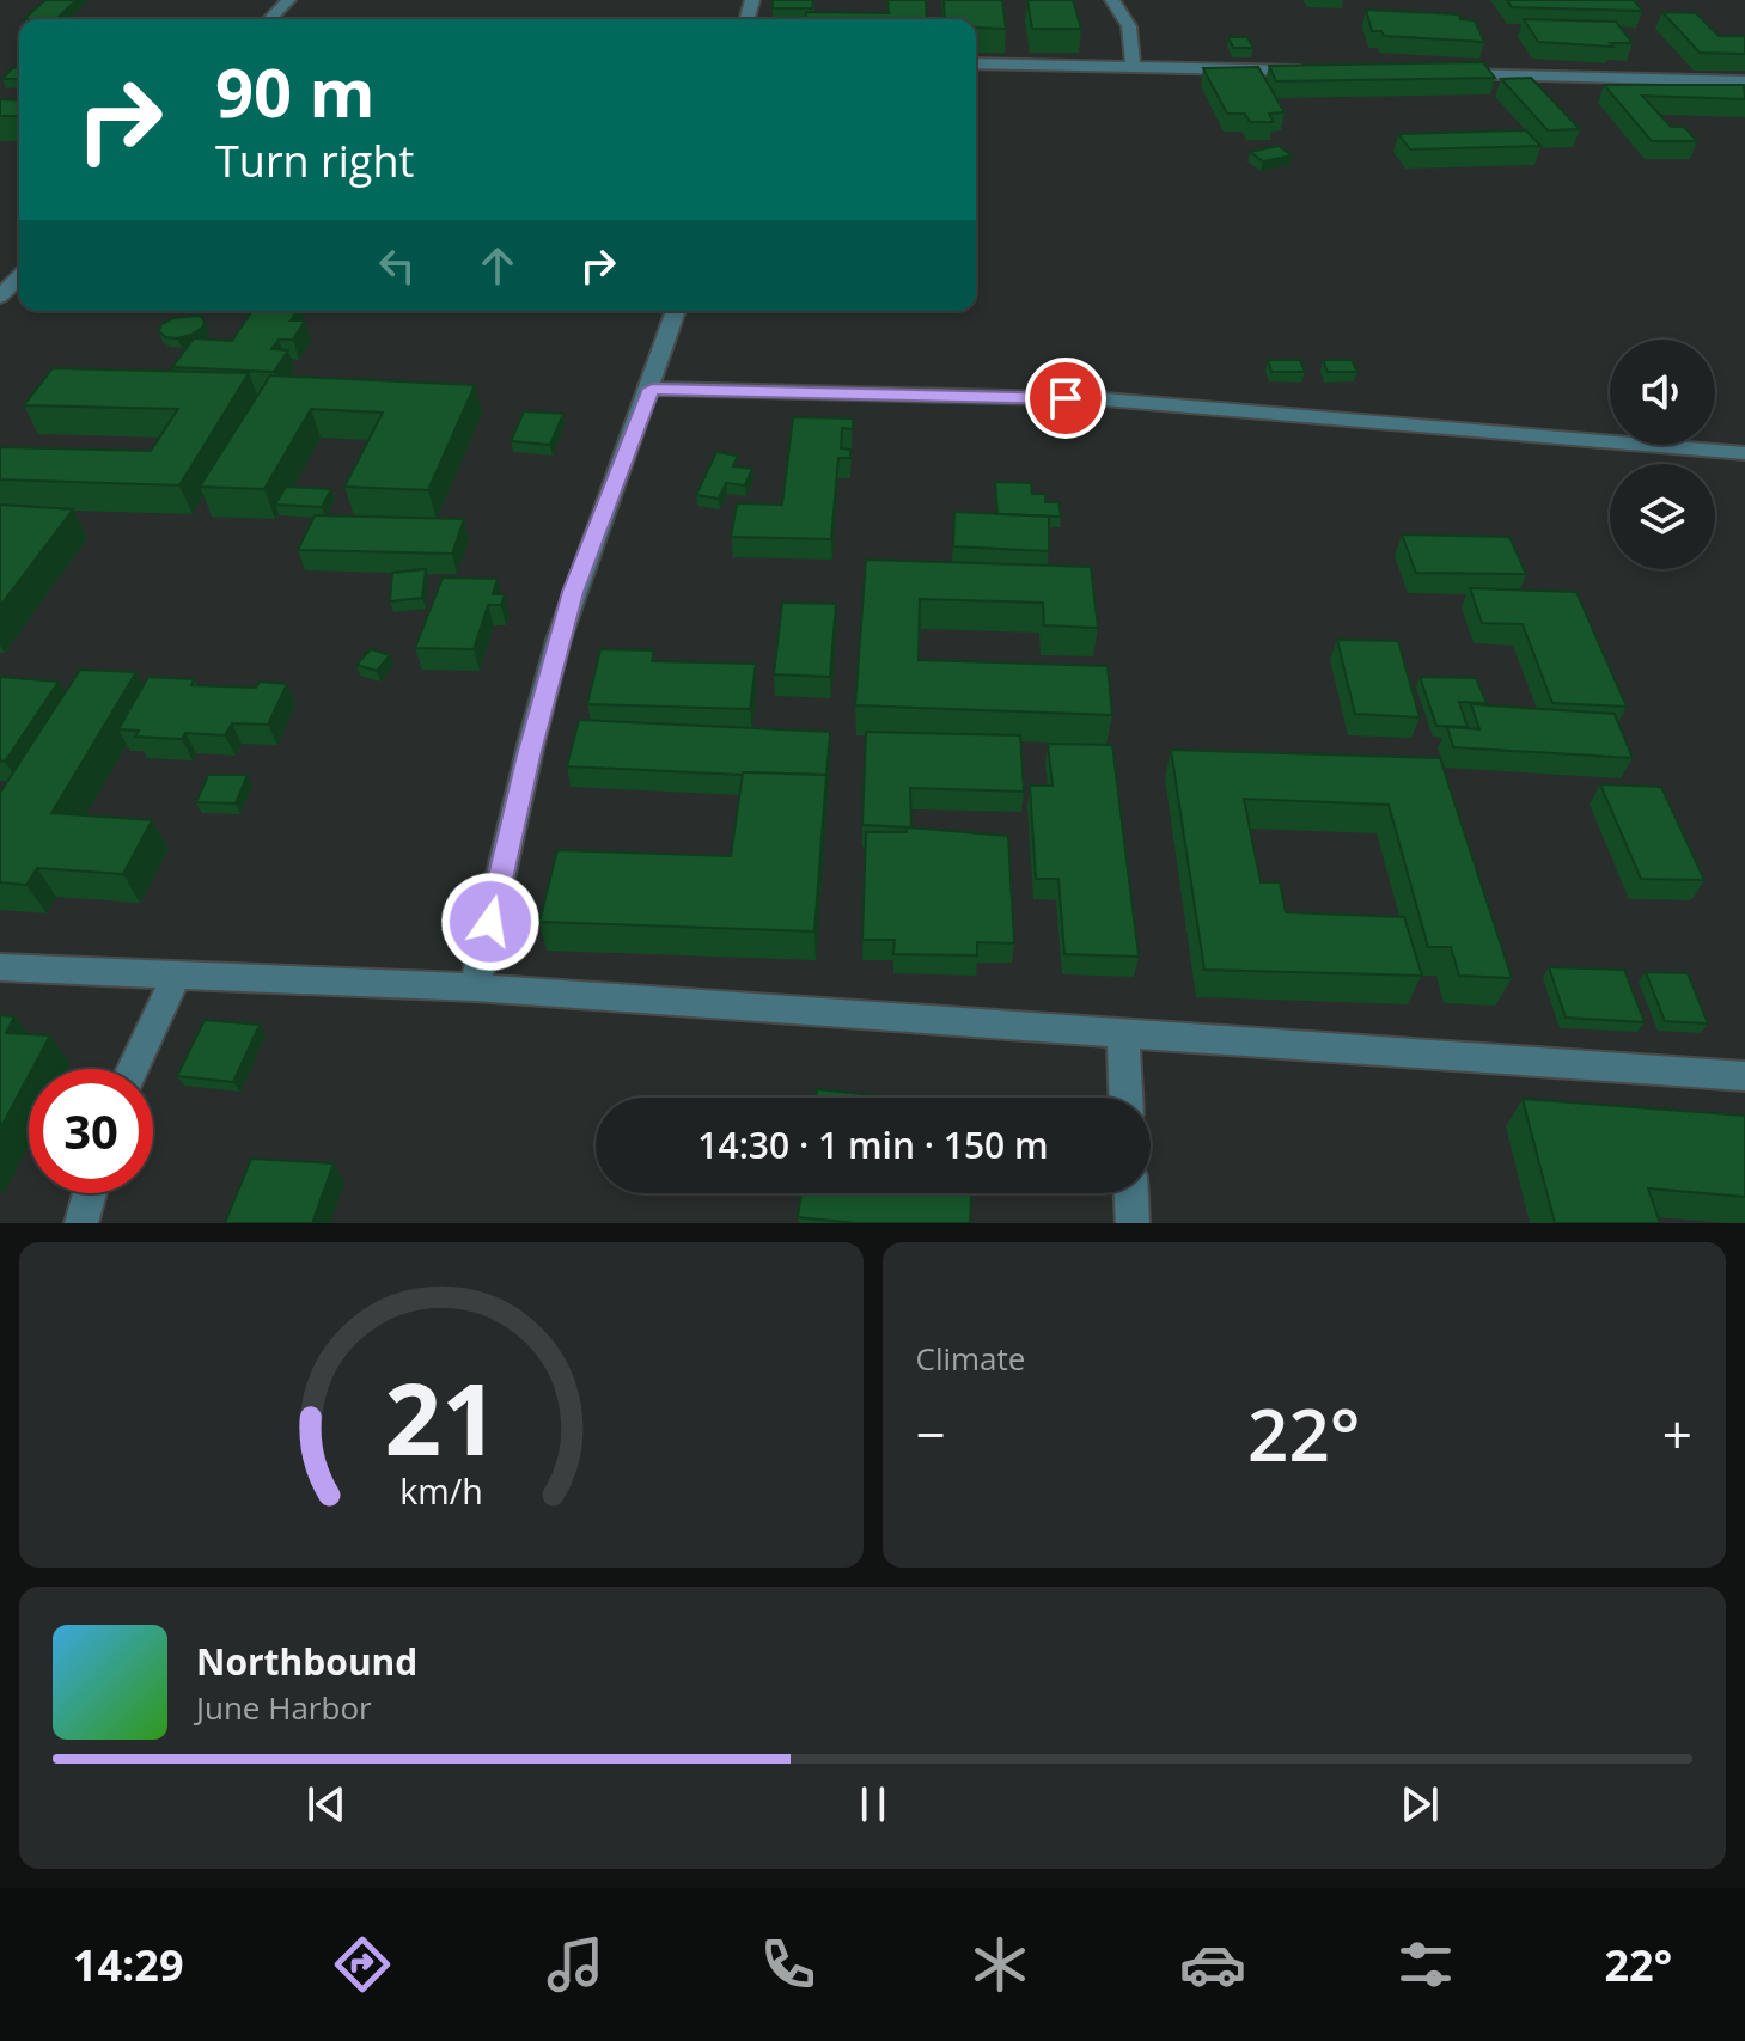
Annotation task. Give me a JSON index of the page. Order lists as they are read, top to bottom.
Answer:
{
  "page": {
    "turn": ["90 m", "Turn right"],
    "limit": "30",
    "trip": "14:30 · 1 min · 150 m",
    "tile": "Climate",
    "heat": ["−", "22°", "+"],
    "song": ["Northbound", "June Harbor"],
    "tabs": ["14:29", "22°"],
    "gauge": ["21", "km/h"]
  }
}
